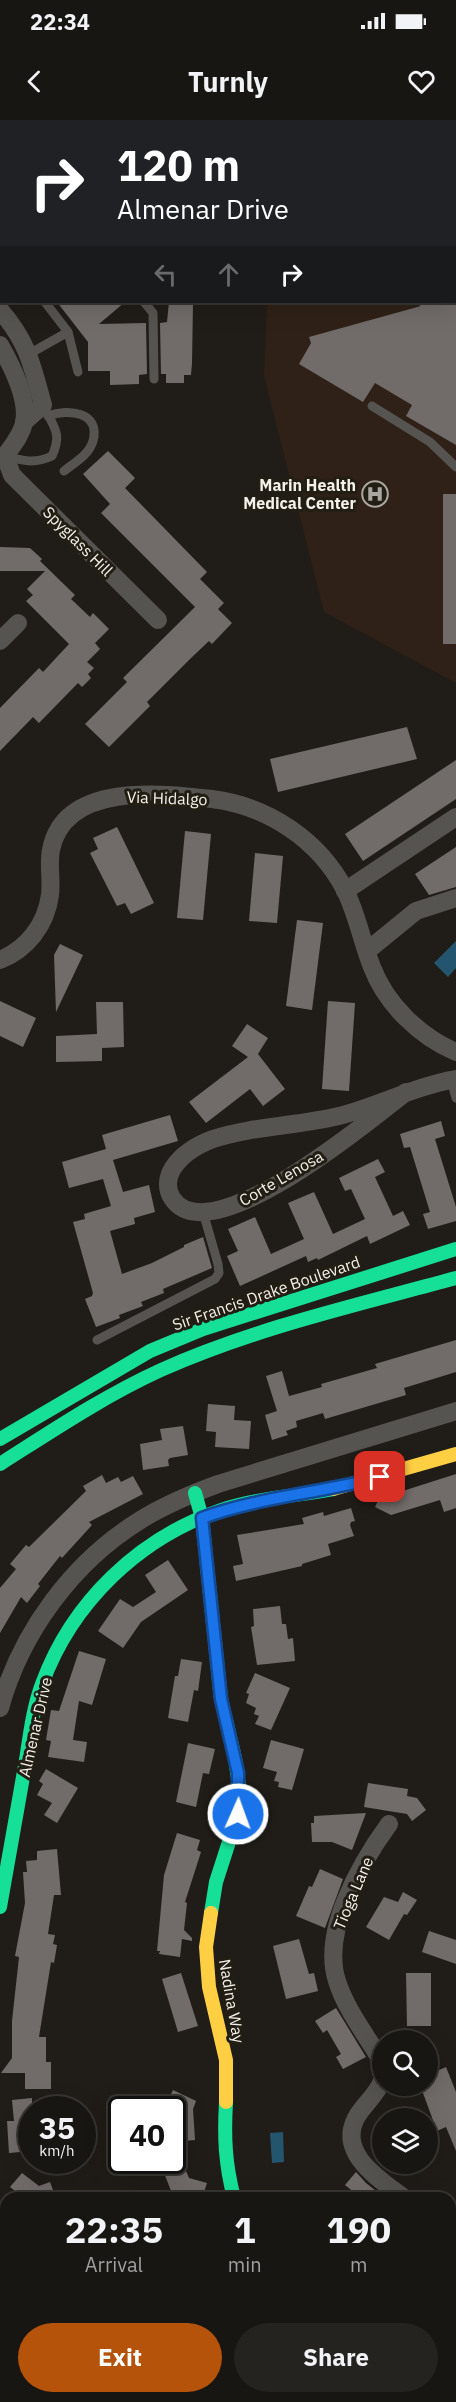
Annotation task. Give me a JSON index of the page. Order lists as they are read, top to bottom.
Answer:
{
  "streets": {
    "street": [
      "Spyglass Hill",
      "Via Hidalgo",
      "Corte Lenosa",
      "Sir Francis Drake Boulevard",
      "Almenar Drive",
      "Tioga Lane",
      "Nadina Way"
    ]
  },
  "crossings": [
    ["Almenar Drive", "Nadina Way"]
  ],
  "places": {
    "hospital": ["Marin Health Medical Center"]
  },
  "page": {
    "status": "22:34",
    "header": "Turnly",
    "turn": ["120 m", "Almenar Drive"],
    "speed": "35 km/h",
    "limit": "40",
    "eta": [
      "22:35",
      "Arrival",
      "1",
      "min",
      "190",
      "m"
    ],
    "buttons": ["Exit", "Share"]
  }
}
